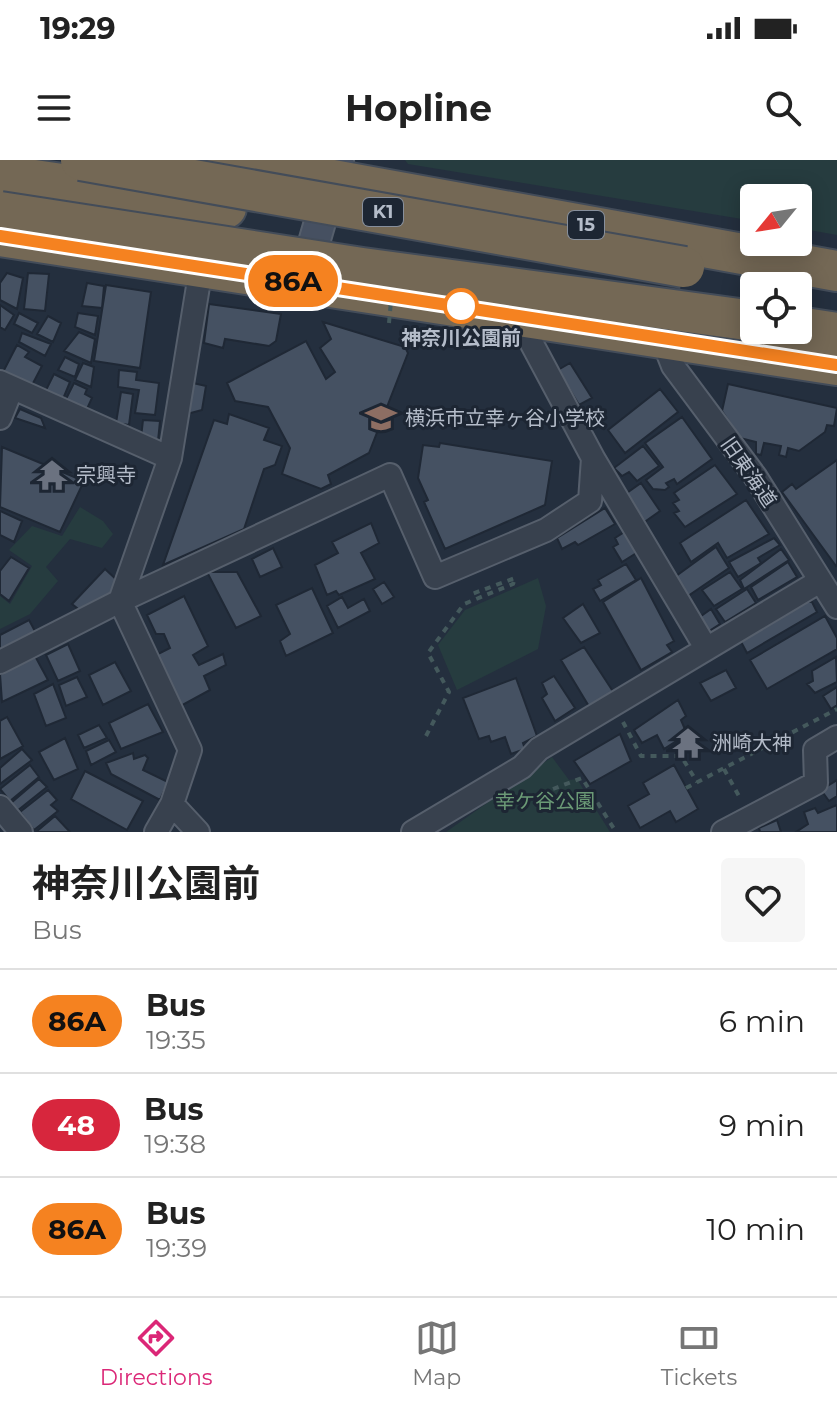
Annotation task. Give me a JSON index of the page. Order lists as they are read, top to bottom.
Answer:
{
  "streets": {
    "highway": ["K1", "15"],
    "street": ["旧東海道"]
  },
  "parks": ["幸ケ谷公園"],
  "places": {
    "other": ["神奈川公園前"],
    "school or university": ["横浜市立幸ヶ谷小学校"],
    "temple": ["宗興寺", "洲崎大神"]
  },
  "lines": ["bus line 86A"],
  "north": "bottom left",
  "page": {
    "status": "19:29",
    "header": "Hopline",
    "on_map": "86A",
    "heading": ["神奈川公園前", "Bus"],
    "list": [
      {
        "mark": "86A",
        "name": "Bus",
        "note": "19:35",
        "value": "6 min"
      },
      {
        "mark": "48",
        "name": "Bus",
        "note": "19:38",
        "value": "9 min"
      },
      {
        "mark": "86A",
        "name": "Bus",
        "note": "19:39",
        "value": "10 min"
      }
    ],
    "tabs": ["Directions", "Map", "Tickets"]
  }
}
